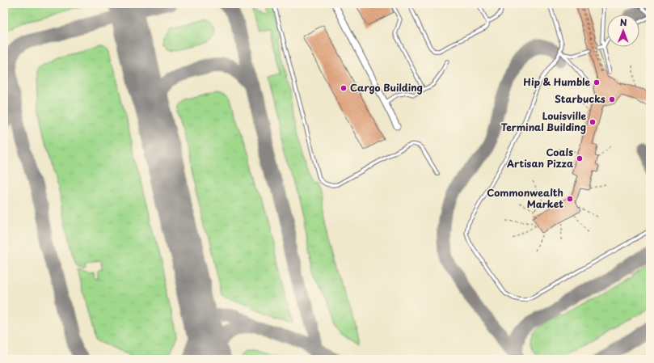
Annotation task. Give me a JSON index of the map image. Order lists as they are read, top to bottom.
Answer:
{
  "places": [
    "Hip & Humble",
    "Cargo Building",
    "Starbucks",
    "Louisville Terminal Building",
    "Coals Artisan Pizza",
    "Commonwealth Market"
  ],
  "north": "top"
}
